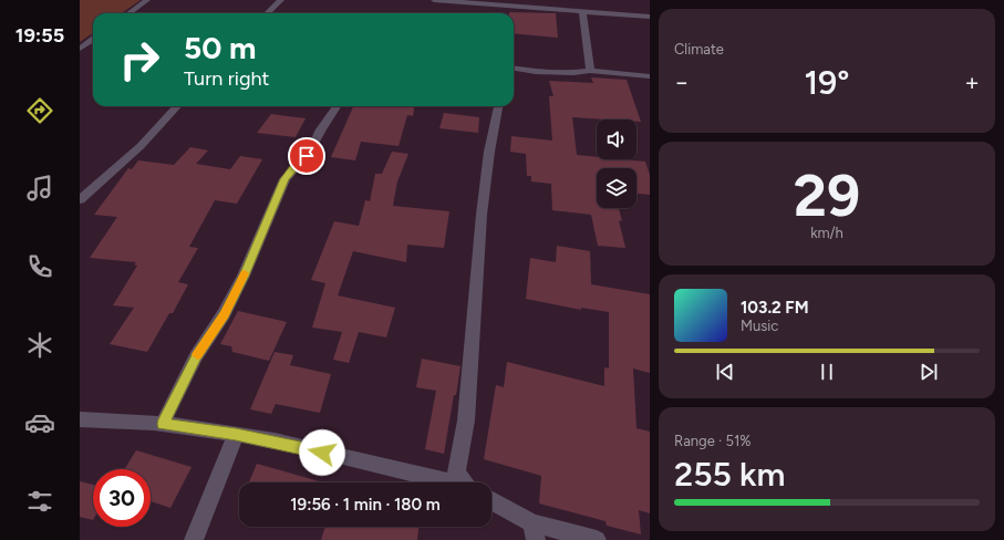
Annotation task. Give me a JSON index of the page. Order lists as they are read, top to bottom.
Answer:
{
  "page": {
    "tabs": "19:55",
    "tile": [
      "Climate",
      ["29", "km/h"],
      ["Range · 51%", "255 km"]
    ],
    "turn": ["50 m", "Turn right"],
    "heat": ["−", "19°", "+"],
    "song": ["103.2 FM", "Music"],
    "limit": "30",
    "trip": "19:56 · 1 min · 180 m"
  }
}
